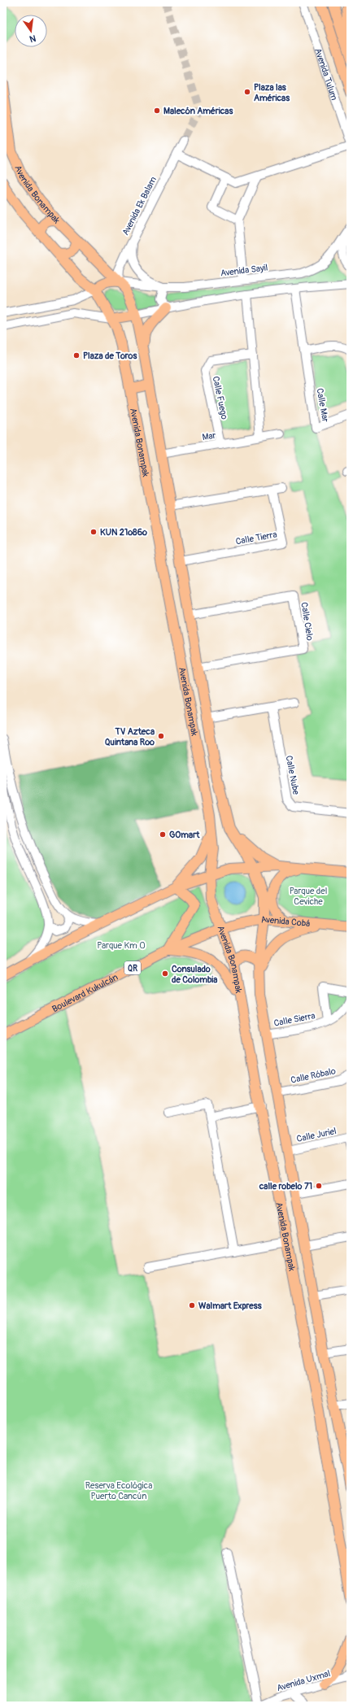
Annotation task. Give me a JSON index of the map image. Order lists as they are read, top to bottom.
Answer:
{
  "streets": {
    "main road": [
      "Avenida Tulum",
      "Avenida Bonampak",
      "Avenida Cobá",
      "QR",
      "Boulevard Kukulcán"
    ],
    "street": [
      "Avenida Ek Balam",
      "Avenida Sayil",
      "Calle Fuego",
      "Calle Mar",
      "Mar",
      "Calle Tierra",
      "Calle Cielo",
      "Calle Nube",
      "Calle Sierra",
      "Calle Róbalo",
      "Calle Juriel",
      "Avenida Uxmal"
    ]
  },
  "crossings": [
    ["Avenida Bonampak", "Avenida Ek Balam"],
    ["Avenida Bonampak", "Avenida Sayil"],
    ["Avenida Bonampak", "Mar"],
    ["Avenida Bonampak", "Calle Tierra"],
    ["Avenida Bonampak", "Calle Cielo"],
    ["Avenida Bonampak", "Avenida Cobá"],
    ["Avenida Bonampak", "Boulevard Kukulcán"],
    ["Avenida Bonampak", "Calle Sierra"],
    ["Avenida Bonampak", "Calle Róbalo"],
    ["Avenida Bonampak", "Calle Juriel"],
    ["Avenida Ek Balam", "Avenida Sayil"],
    ["Calle Fuego", "Mar"],
    ["Avenida Cobá", "Boulevard Kukulcán"]
  ],
  "parks": ["Parque del Ceviche", "Parque Km 0", "Reserva Ecológica Puerto Cancún"],
  "places": [
    "Plaza las Américas",
    "Malecón Américas",
    "Plaza de Toros",
    "KUN 21º86º",
    "TV Azteca Quintana Roo",
    "GOmart",
    "Consulado de Colombia",
    "calle robelo 71",
    "Walmart Express"
  ],
  "north": "bottom"
}
